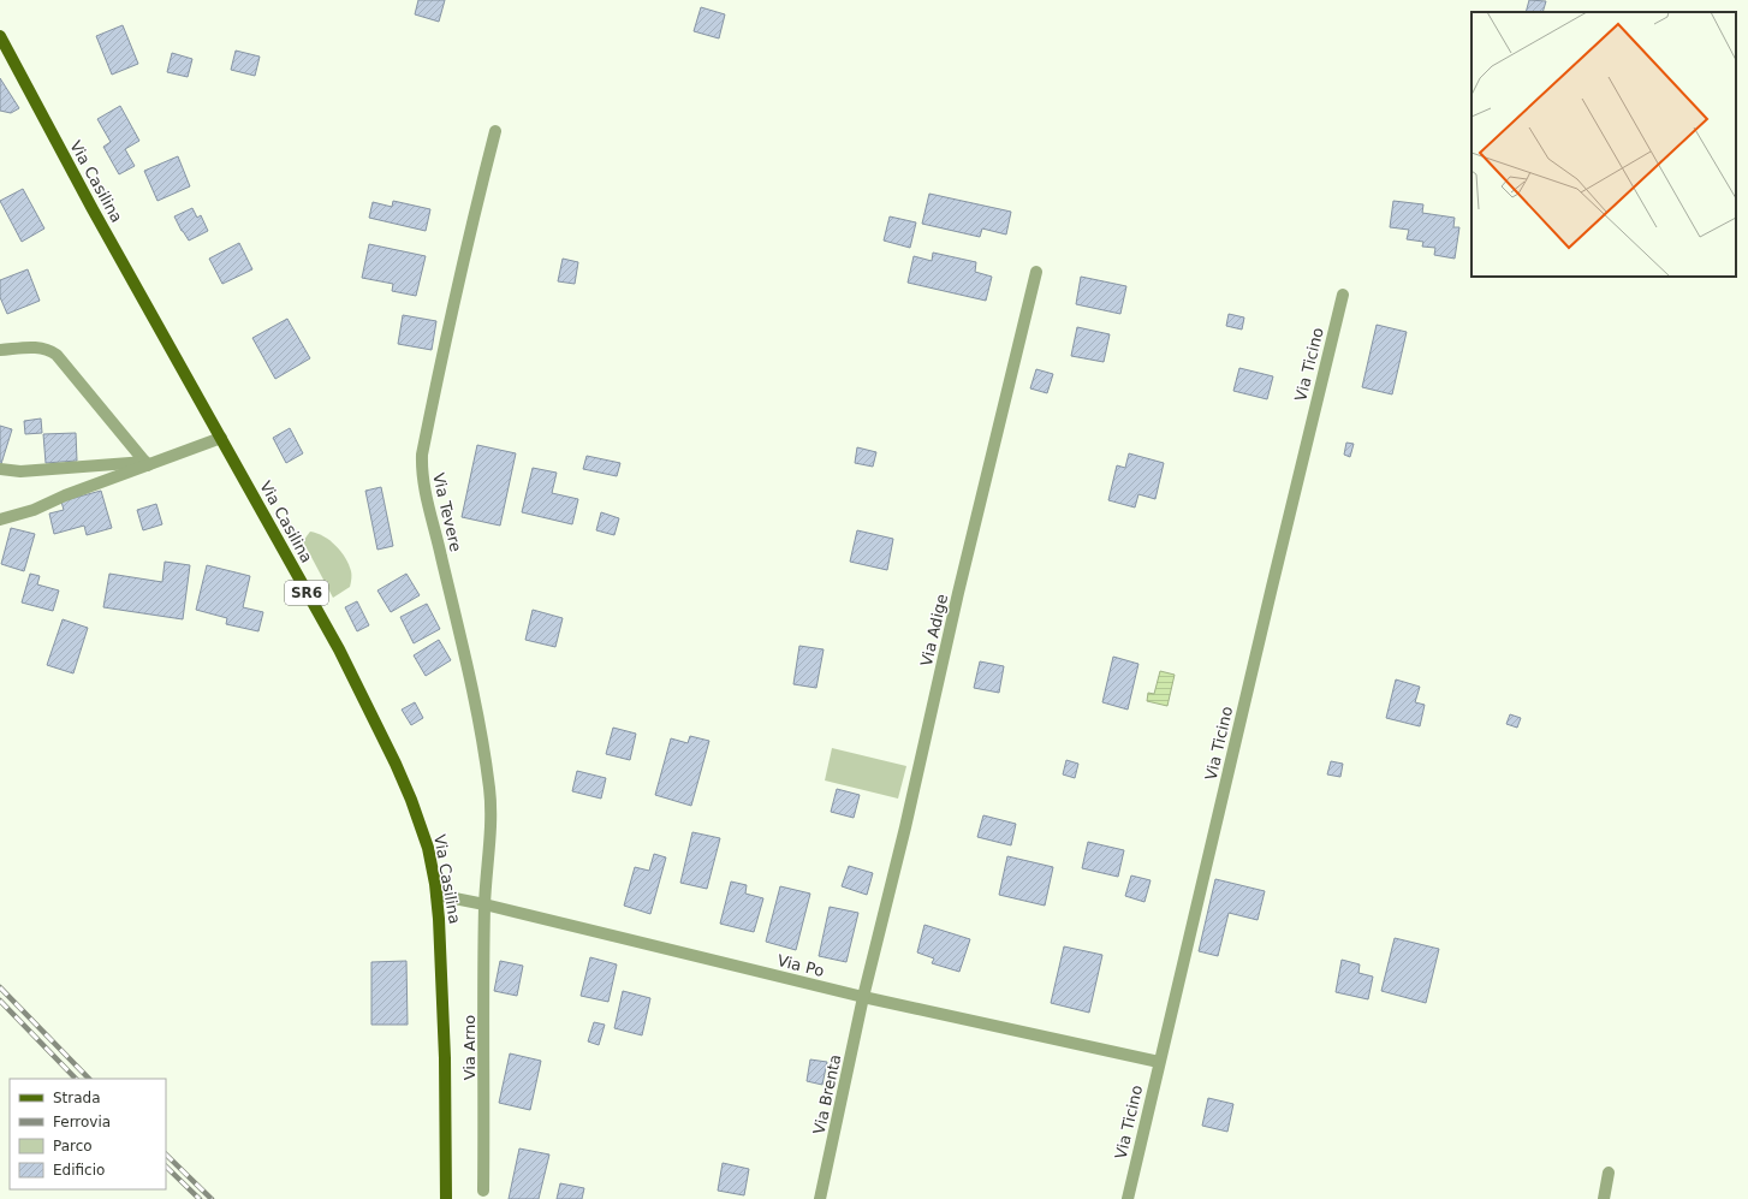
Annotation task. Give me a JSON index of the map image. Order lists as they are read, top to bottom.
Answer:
{
  "streets": {
    "main road": ["Via Casilina", "SR6"],
    "street": [
      "Via Ticino",
      "Via Tevere",
      "Via Adige",
      "Via Po",
      "Via Arno",
      "Via Brenta"
    ]
  },
  "crossings": [
    ["Via Casilina", "Via Po"],
    ["Via Ticino", "Via Po"],
    ["Via Tevere", "Via Po"],
    ["Via Tevere", "Via Arno"],
    ["Via Adige", "Via Po"],
    ["Via Adige", "Via Brenta"],
    ["Via Po", "Via Arno"],
    ["Via Po", "Via Brenta"]
  ],
  "legend": [
    "Strada",
    "Ferrovia",
    "Parco",
    "Edificio"
  ]
}
